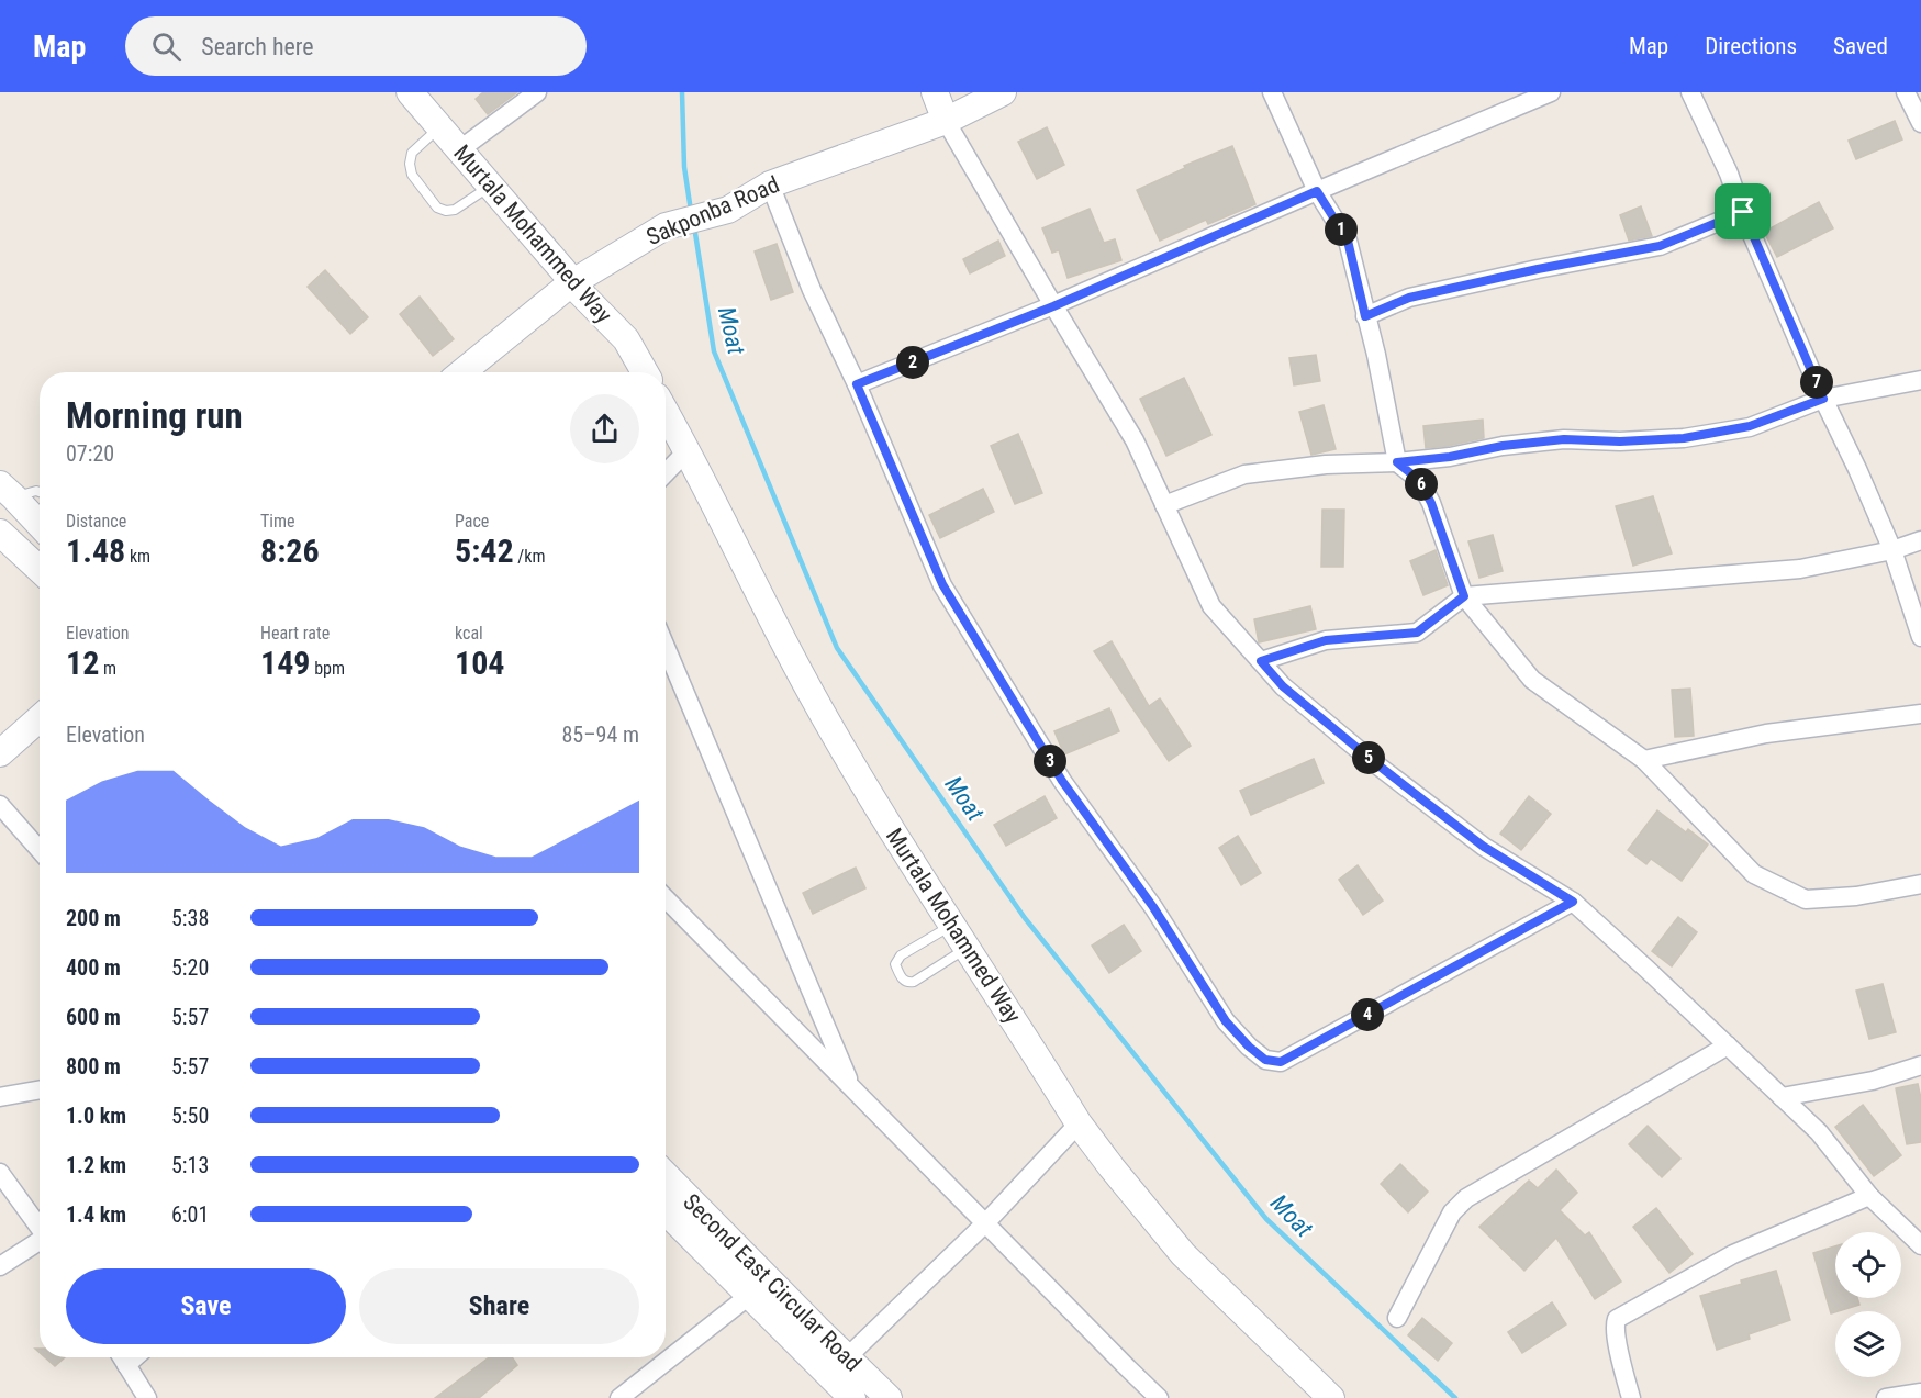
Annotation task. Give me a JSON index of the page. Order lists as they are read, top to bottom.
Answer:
{
  "streets": {
    "street": ["Sakponba Road", "Murtala Mohammed Way", "Second East Circular Road"]
  },
  "crossings": [
    ["Sakponba Road", "Murtala Mohammed Way"]
  ],
  "water": ["Moat"],
  "page": {
    "header": "Map",
    "search": "Search here",
    "nav": ["Map", "Directions", "Saved"],
    "pins": [
      "1",
      "2",
      "7",
      "6",
      "5",
      "3",
      "4"
    ],
    "heading": ["Morning run", "07:20"],
    "stats": [
      ["Distance", "1.48 km"],
      ["Time", "8:26"],
      ["Pace", "5:42 /km"],
      ["Elevation", "12 m"],
      ["Heart rate", "149 bpm"],
      ["kcal", "104"]
    ],
    "chart": ["Elevation", "85–94 m"],
    "list": [
      {
        "name": "200 m",
        "note": "5:38"
      },
      {
        "name": "400 m",
        "note": "5:20"
      },
      {
        "name": "600 m",
        "note": "5:57"
      },
      {
        "name": "800 m",
        "note": "5:57"
      },
      {
        "name": "1.0 km",
        "note": "5:50"
      },
      {
        "name": "1.2 km",
        "note": "5:13"
      },
      {
        "name": "1.4 km",
        "note": "6:01"
      }
    ],
    "buttons": ["Save", "Share"]
  }
}
